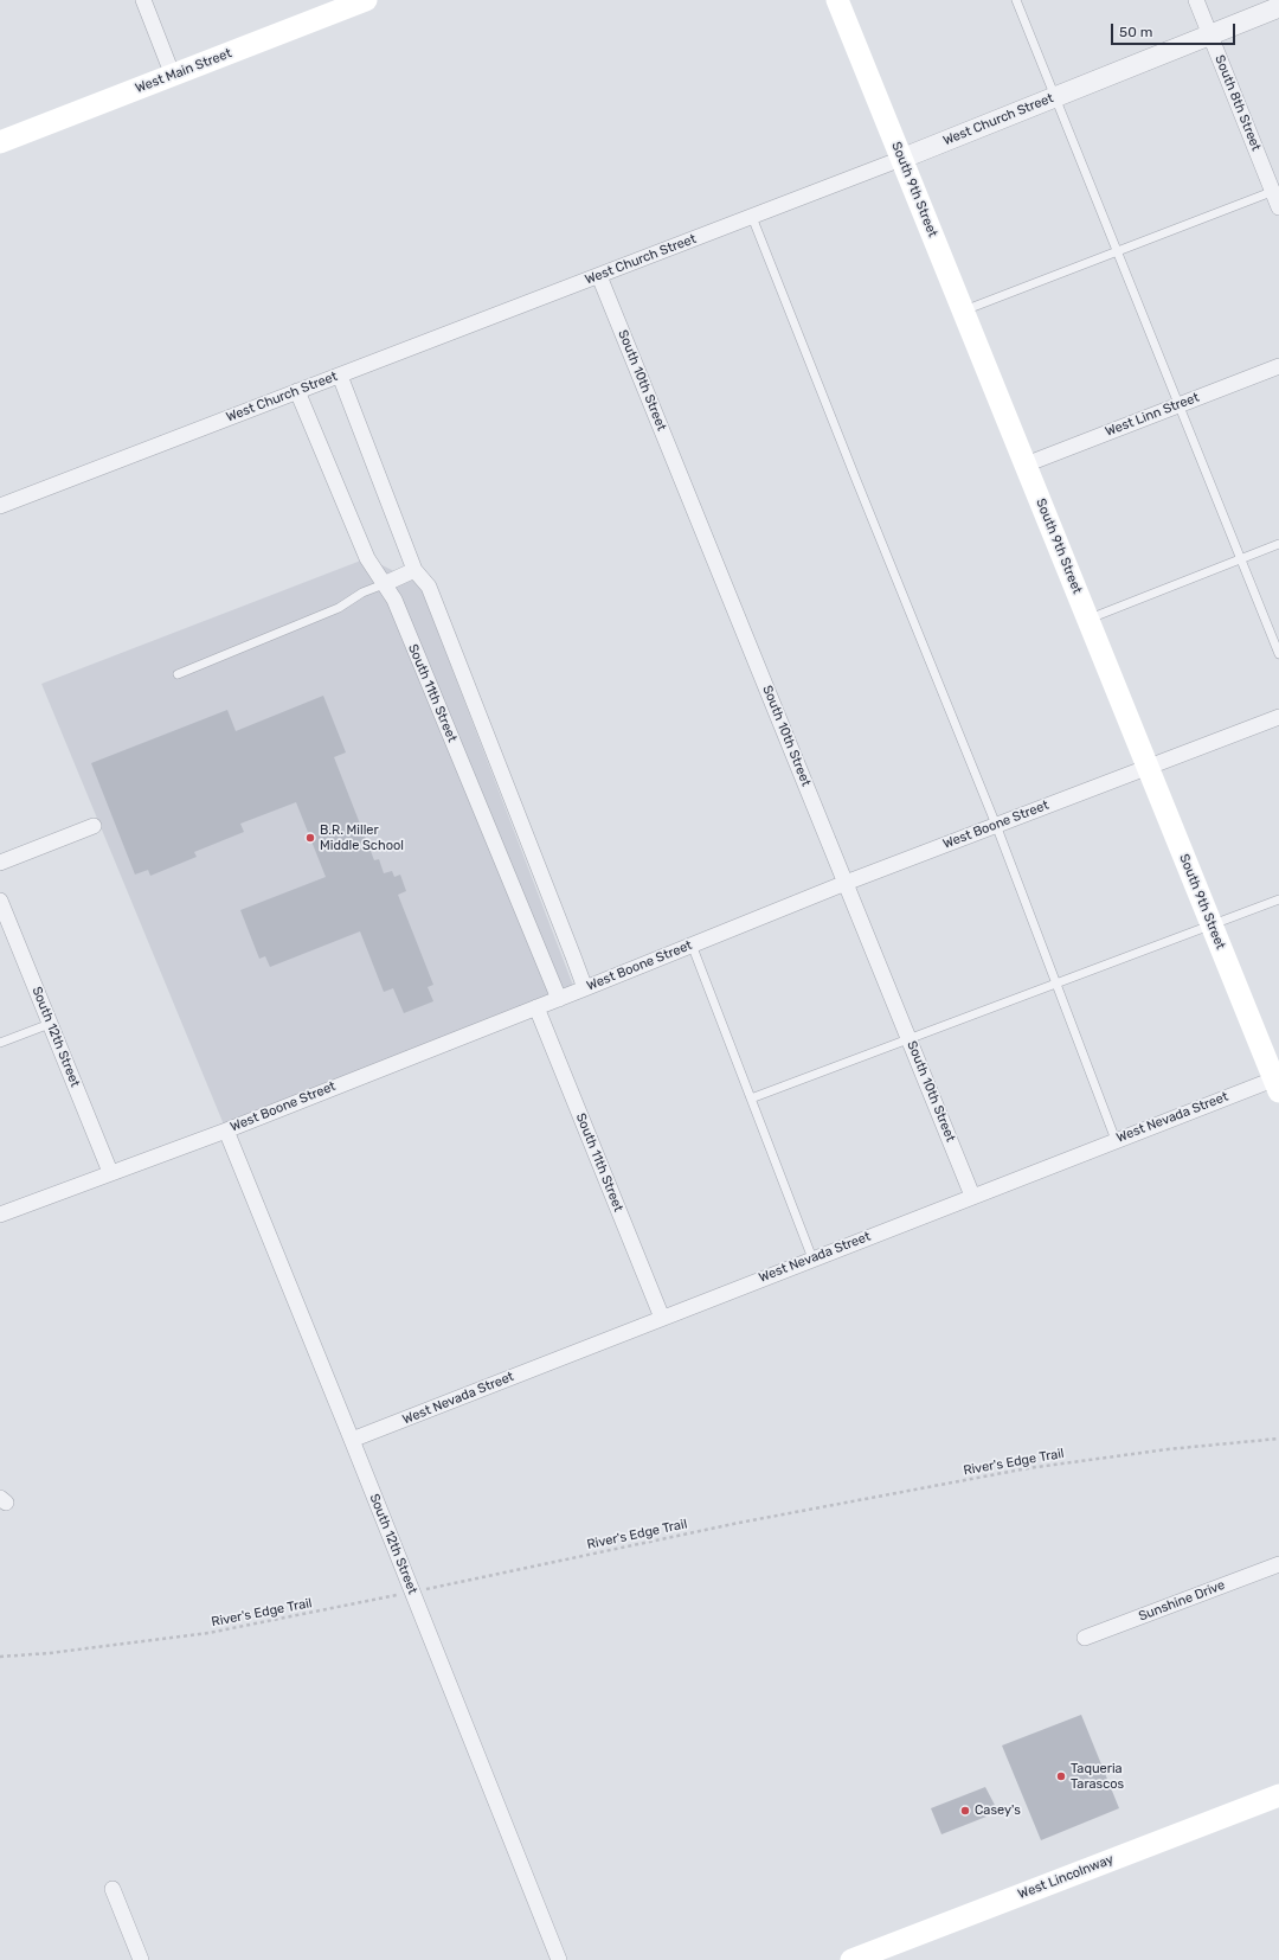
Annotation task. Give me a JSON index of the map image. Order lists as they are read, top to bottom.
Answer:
{
  "streets": {
    "main road": ["West Main Street", "South 9th Street", "West Lincolnway"],
    "street": [
      "South 8th Street",
      "West Church Street",
      "South 10th Street",
      "West Linn Street",
      "South 11th Street",
      "West Boone Street",
      "South 12th Street",
      "West Nevada Street",
      "Sunshine Drive"
    ],
    "path": ["River's Edge Trail"]
  },
  "crossings": [
    ["South 8th Street", "West Church Street"],
    ["West Church Street", "South 9th Street"],
    ["West Church Street", "South 10th Street"],
    ["West Church Street", "South 11th Street"],
    ["South 9th Street", "West Linn Street"],
    ["South 9th Street", "West Boone Street"],
    ["South 9th Street", "West Nevada Street"],
    ["South 10th Street", "West Boone Street"],
    ["South 10th Street", "West Nevada Street"],
    ["South 11th Street", "West Boone Street"],
    ["South 11th Street", "West Nevada Street"],
    ["West Boone Street", "South 12th Street"],
    ["South 12th Street", "West Nevada Street"],
    ["South 12th Street", "River's Edge Trail"]
  ],
  "places": ["B.R. Miller Middle School", "Taqueria Tarascos", "Casey's"],
  "scale_bar": "50 m"
}
